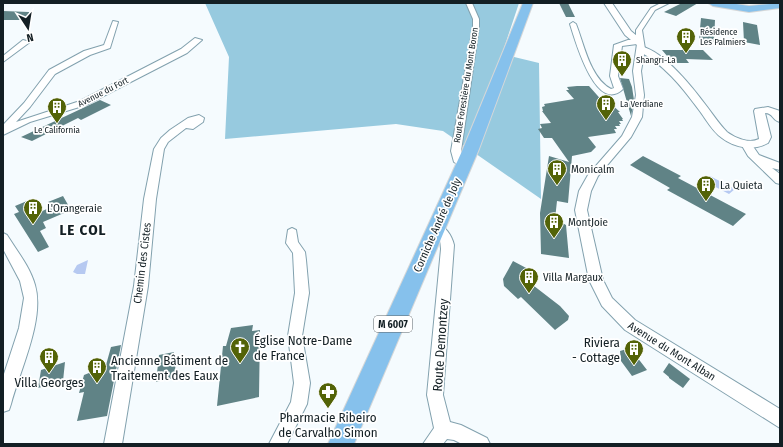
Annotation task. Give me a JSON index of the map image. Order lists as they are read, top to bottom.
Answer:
{
  "streets": {
    "main road": ["Corniche André de Joly", "M 6007"],
    "street": [
      "Route Forestière du Mont Boron",
      "Avenue du Fort",
      "Chemin des Cistes",
      "Route Demontzey",
      "Avenue du Mont Alban"
    ]
  },
  "crossings": [
    ["Route Forestière du Mont Boron", "Corniche André de Joly"],
    ["Corniche André de Joly", "Route Demontzey"]
  ],
  "districts": ["LE COL"],
  "places": {
    "building": [
      "Résidence Les Palmiers",
      "Shangri-La",
      "La Verdiane",
      "Le California",
      "Monicalm",
      "La Quieta",
      "L'Orangeraie",
      "MontJoie",
      "Villa Margaux",
      "Riviera - Cottage",
      "Villa Georges",
      "Ancienne Bâtiment de Traitement des Eaux"
    ],
    "church": ["Église Notre-Dame de France"],
    "pharmacy": ["Pharmacie Ribeiro de Carvalho Simon"]
  },
  "north": "bottom"
}
